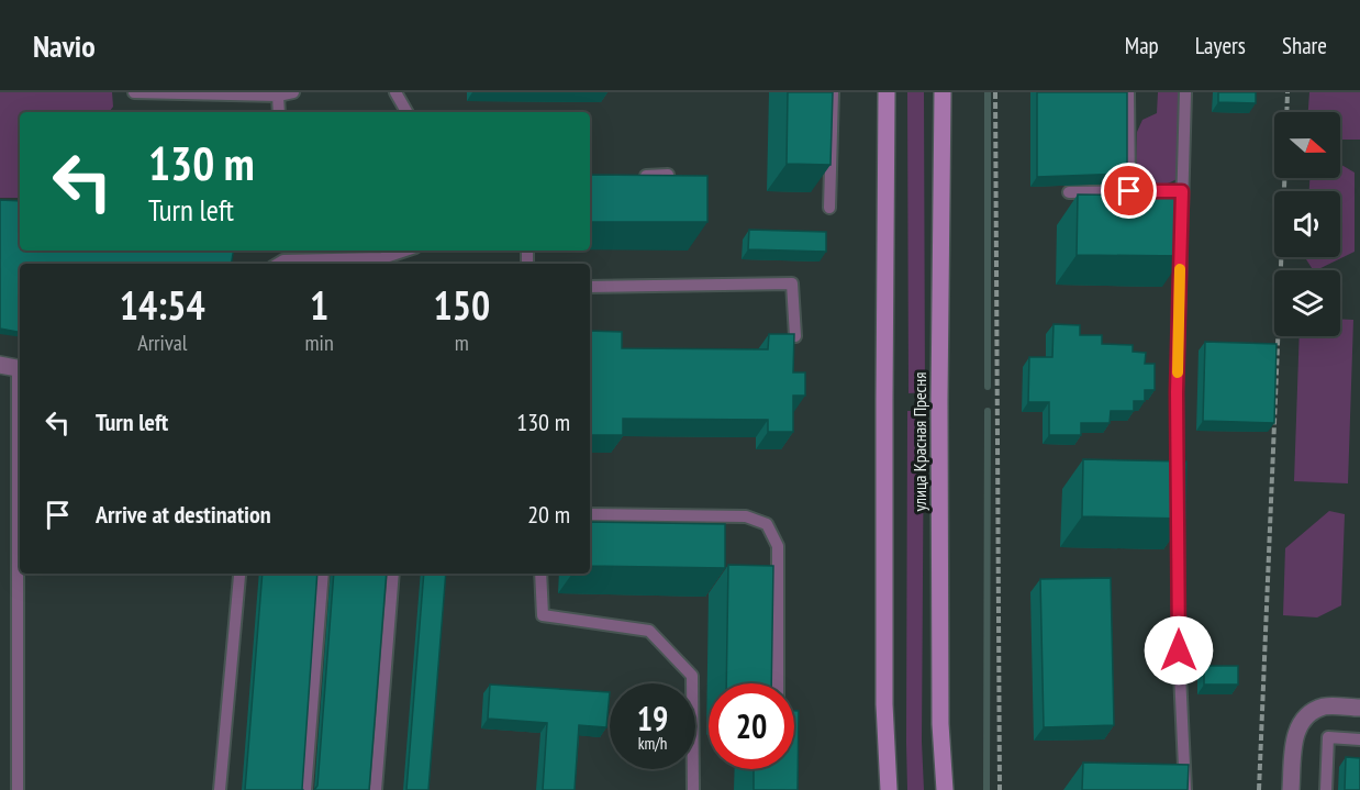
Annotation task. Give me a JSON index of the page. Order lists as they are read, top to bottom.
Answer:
{
  "streets": {
    "street": ["улица Красная Пресня"]
  },
  "north": "right",
  "page": {
    "header": "Navio",
    "nav": ["Map", "Layers", "Share"],
    "turn": ["130 m", "Turn left"],
    "eta": [
      "14:54",
      "Arrival",
      "1",
      "min",
      "150",
      "m"
    ],
    "list": [
      {
        "name": "Turn left",
        "value": "130 m"
      },
      {
        "name": "Arrive at destination",
        "value": "20 m"
      }
    ],
    "speed": "19 km/h",
    "limit": "20"
  }
}
